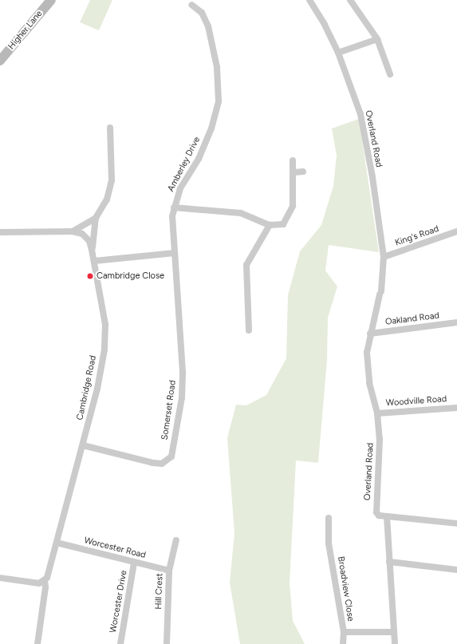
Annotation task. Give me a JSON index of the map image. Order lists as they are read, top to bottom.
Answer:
{
  "streets": {
    "street": [
      "Higher Lane",
      "Overland Road",
      "Amberley Drive",
      "King's Road",
      "Oakland Road",
      "Cambridge Road",
      "Woodville Road",
      "Somerset Road",
      "Worcester Road",
      "Broadview Close",
      "Hill Crest",
      "Worcester Drive"
    ]
  },
  "crossings": [
    ["Overland Road", "King's Road"],
    ["Overland Road", "Oakland Road"],
    ["Overland Road", "Woodville Road"],
    ["Amberley Drive", "Somerset Road"],
    ["Cambridge Road", "Somerset Road"],
    ["Cambridge Road", "Worcester Road"],
    ["Worcester Road", "Hill Crest"],
    ["Worcester Road", "Worcester Drive"]
  ],
  "places": ["Cambridge Close"]
}
